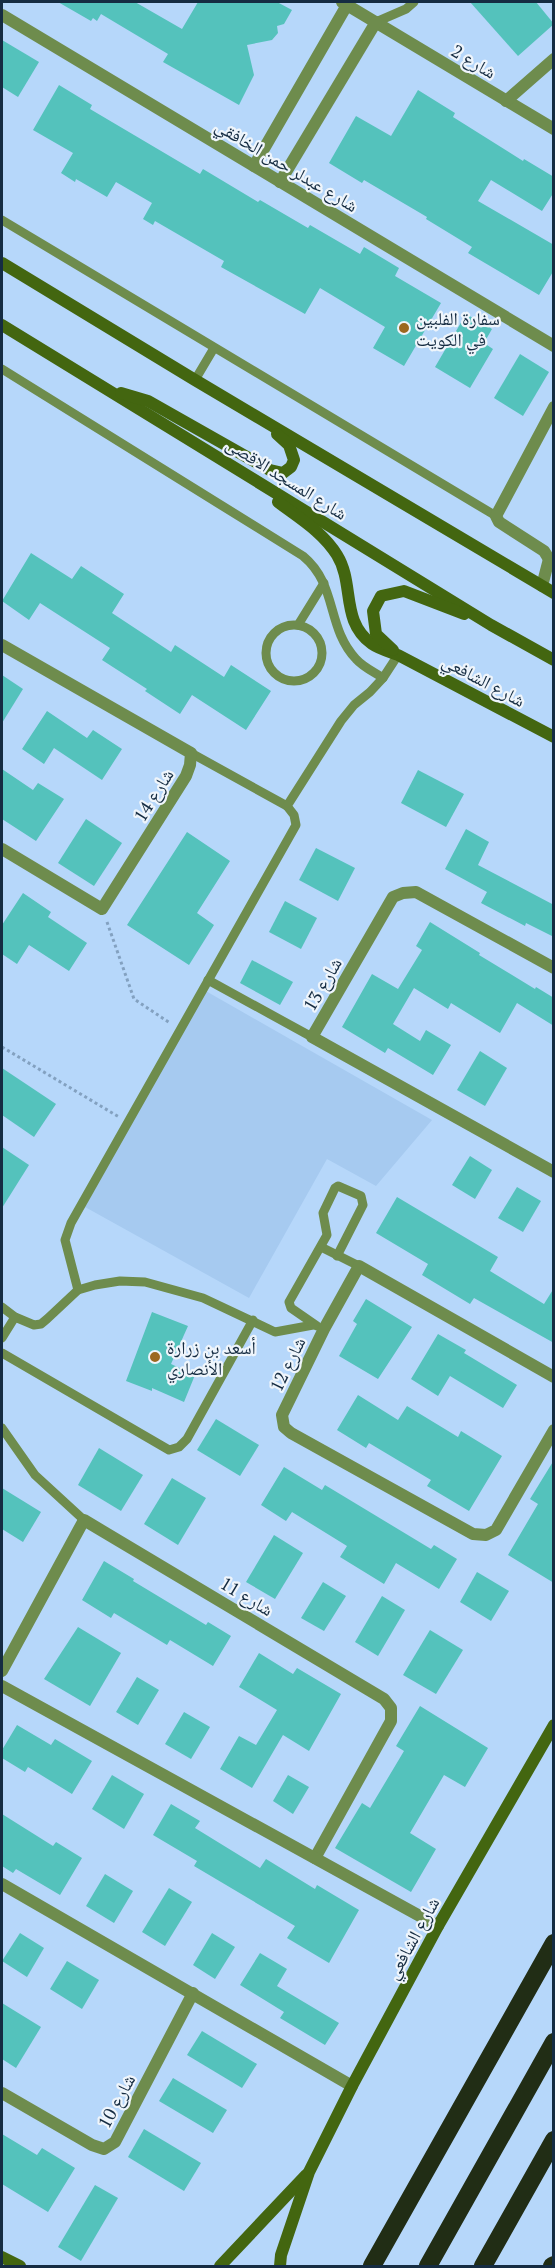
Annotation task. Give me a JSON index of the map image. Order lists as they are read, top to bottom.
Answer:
{
  "streets": {
    "main road": ["شارع المسجد الاقصى", "شارع الشافعي"],
    "street": [
      "شارع 2",
      "شارع عبدلر حمن الخافقي",
      "شارع 14",
      "شارع 13",
      "شارع 12",
      "شارع 11",
      "شارع 10"
    ]
  },
  "crossings": [
    ["شارع 2", "شارع عبدلر حمن الخافقي"],
    ["شارع المسجد الاقصى", "شارع الشافعي"]
  ],
  "places": ["سفارة الفلبين في الكويت", "أسعد بن زرارة الأنصاري"]
}
